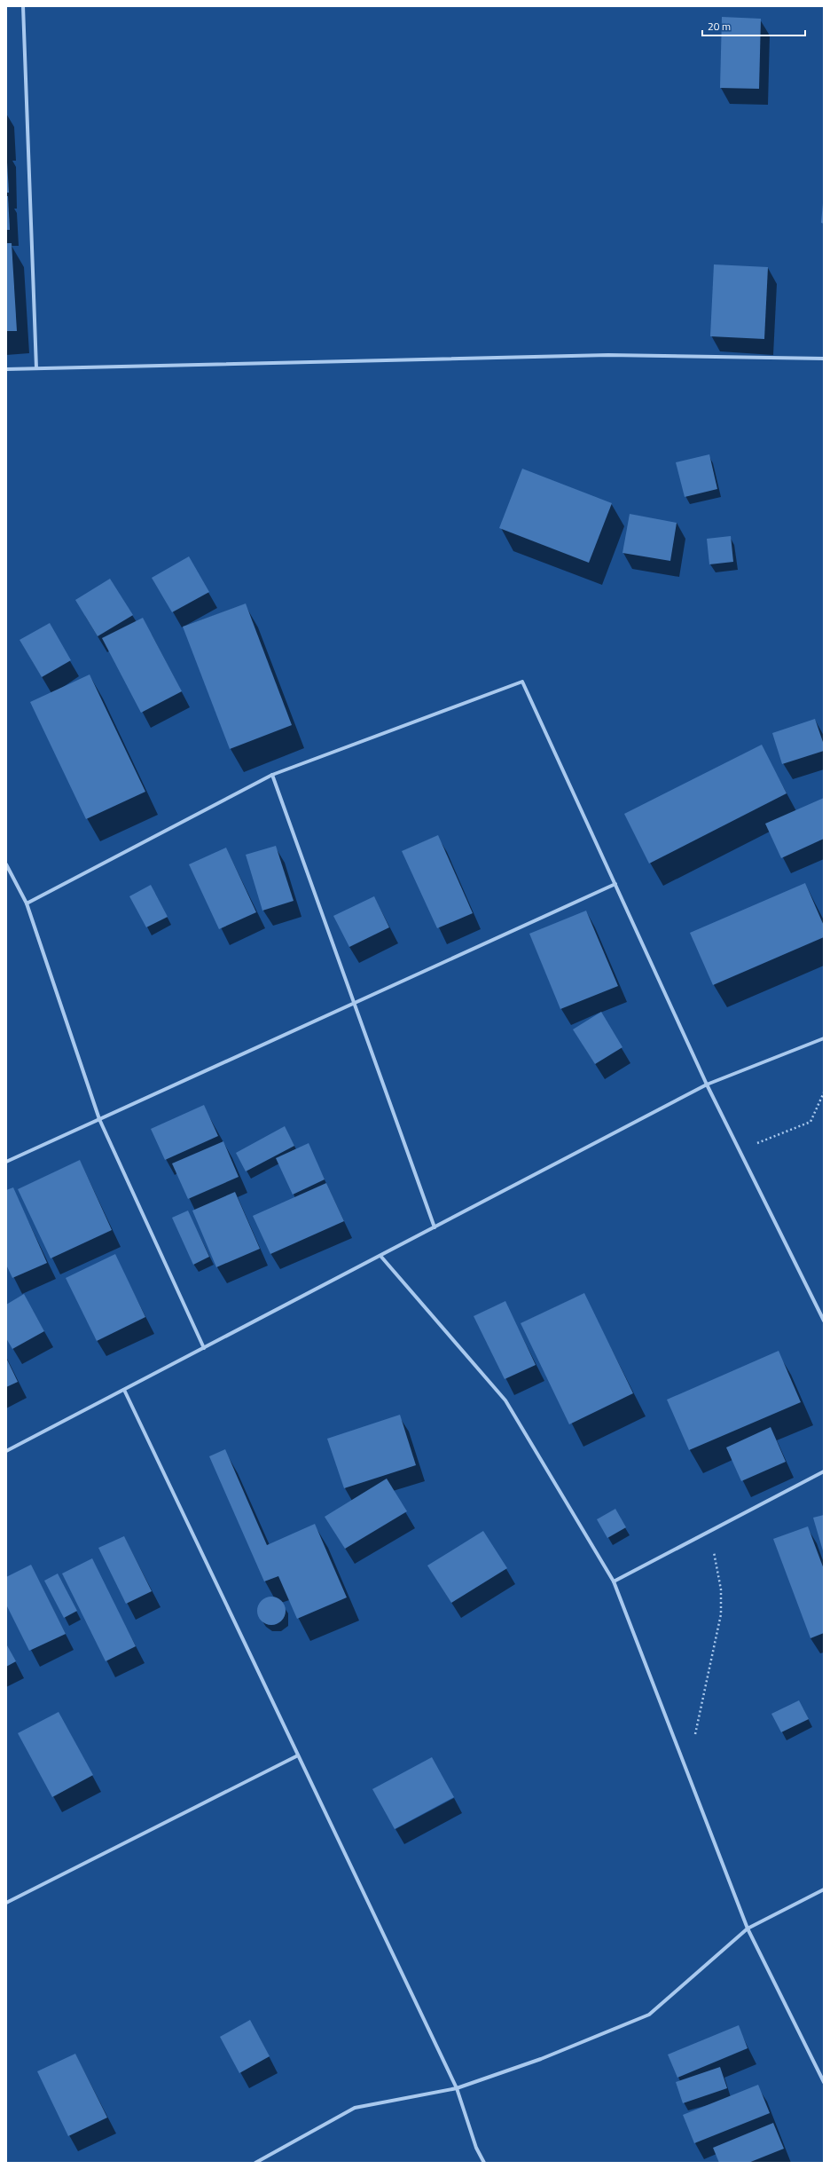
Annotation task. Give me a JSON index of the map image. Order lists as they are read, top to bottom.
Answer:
{
  "scale_bar": "20 m"
}
